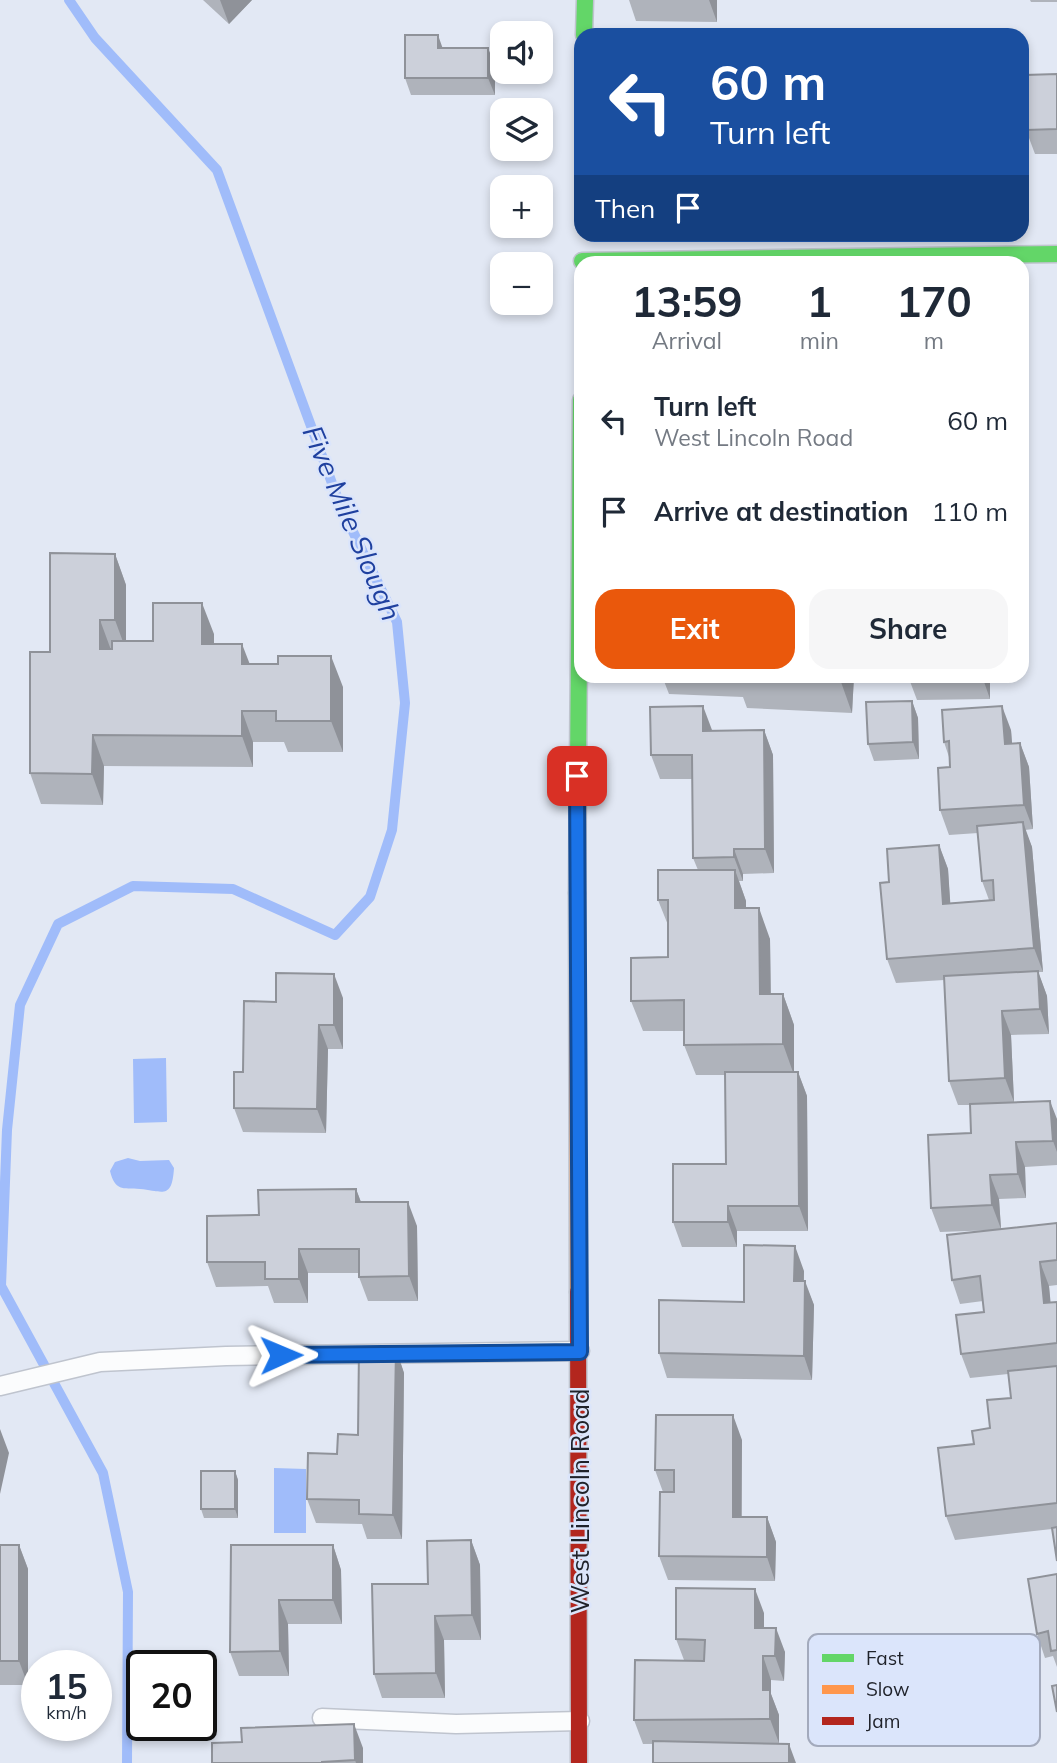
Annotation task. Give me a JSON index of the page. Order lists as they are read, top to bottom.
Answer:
{
  "streets": {
    "street": ["West Lincoln Road"]
  },
  "water": ["Five Mile Slough"],
  "legend": ["Fast", "Slow", "Jam"],
  "page": {
    "map_buttons": ["+", "−"],
    "turn": ["60 m", "Turn left"],
    "then": "Then",
    "eta": [
      "13:59",
      "Arrival",
      "1",
      "min",
      "170",
      "m"
    ],
    "list": [
      {
        "name": "Turn left",
        "note": "West Lincoln Road",
        "value": "60 m"
      },
      {
        "name": "Arrive at destination",
        "value": "110 m"
      }
    ],
    "buttons": ["Exit", "Share"],
    "speed": "15 km/h",
    "limit": "20"
  }
}
